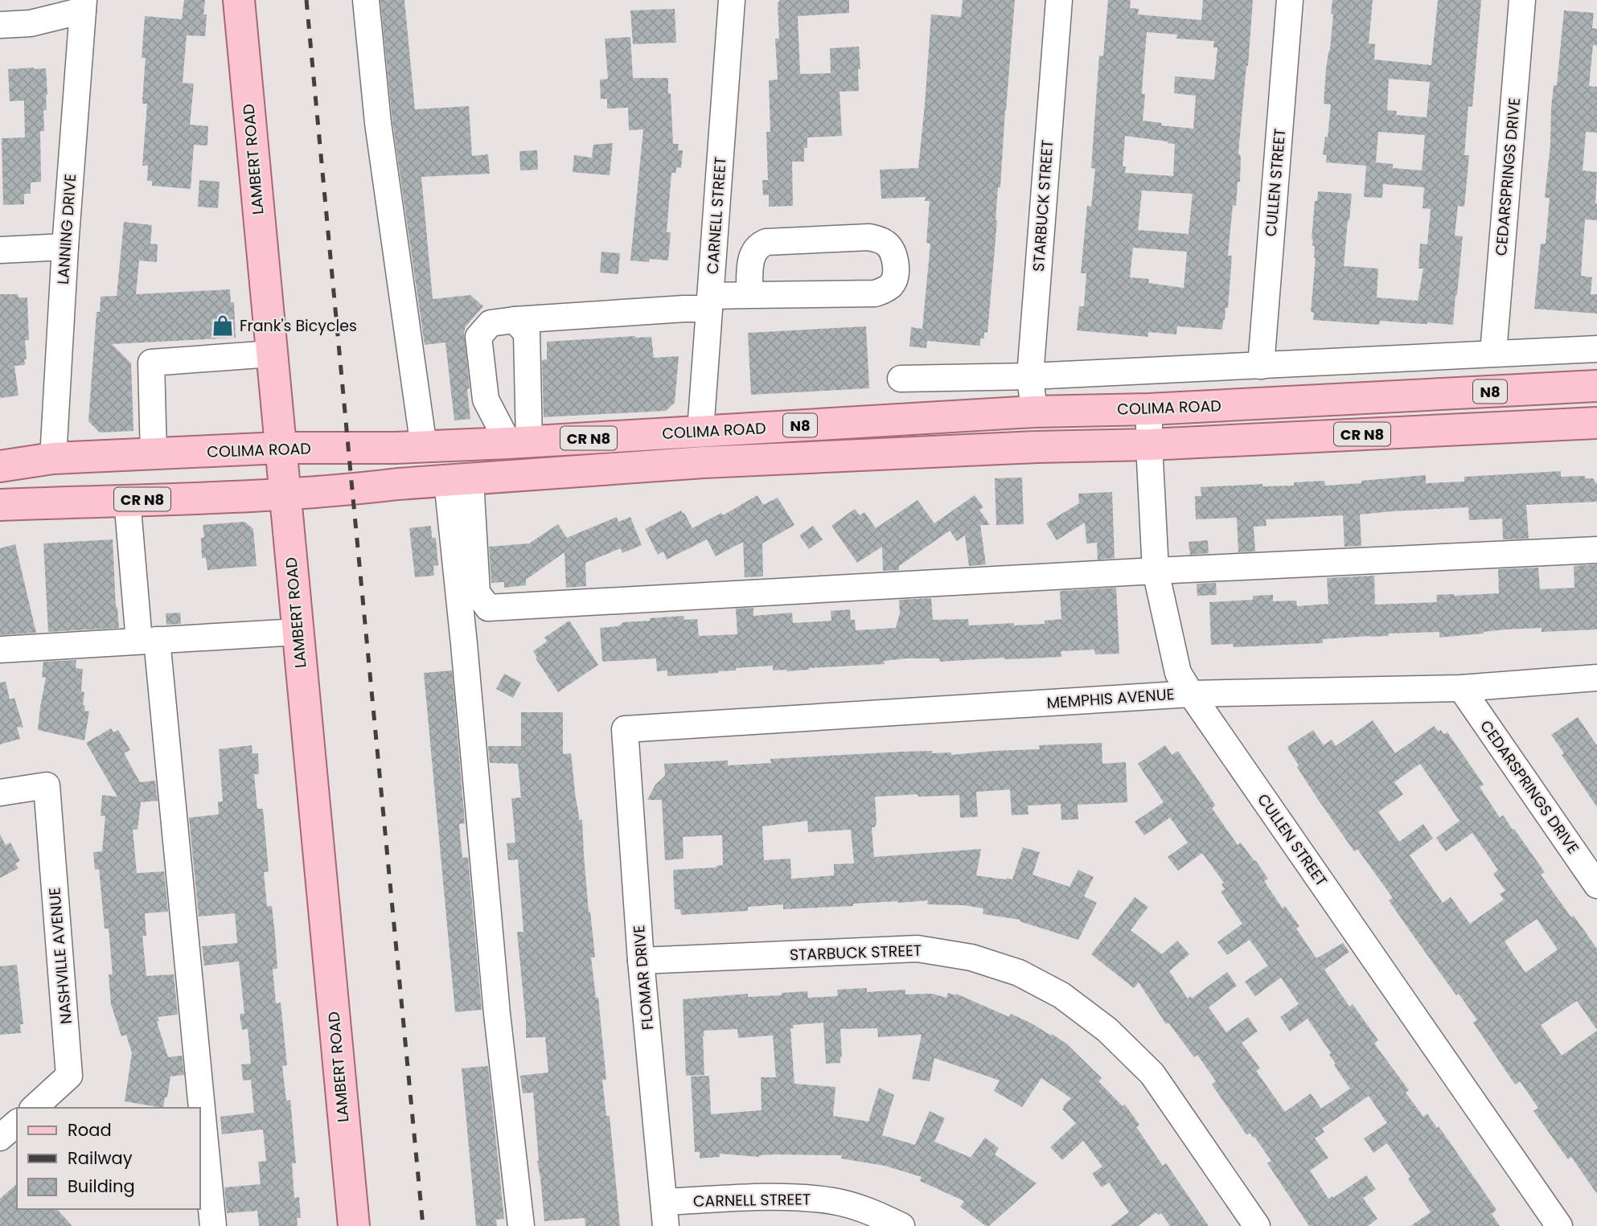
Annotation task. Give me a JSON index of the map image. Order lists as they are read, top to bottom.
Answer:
{
  "streets": {
    "main road": [
      "LAMBERT ROAD",
      "N8",
      "COLIMA ROAD",
      "CR N8"
    ],
    "street": [
      "CEDARSPRINGS DRIVE",
      "CULLEN STREET",
      "STARBUCK STREET",
      "CARNELL STREET",
      "LANNING DRIVE",
      "MEMPHIS AVENUE",
      "NASHVILLE AVENUE",
      "FLOMAR DRIVE"
    ]
  },
  "crossings": [
    ["LAMBERT ROAD", "COLIMA ROAD"],
    ["CEDARSPRINGS DRIVE", "MEMPHIS AVENUE"],
    ["CULLEN STREET", "COLIMA ROAD"],
    ["CULLEN STREET", "MEMPHIS AVENUE"],
    ["STARBUCK STREET", "COLIMA ROAD"],
    ["STARBUCK STREET", "FLOMAR DRIVE"],
    ["CARNELL STREET", "COLIMA ROAD"],
    ["CARNELL STREET", "FLOMAR DRIVE"],
    ["LANNING DRIVE", "COLIMA ROAD"],
    ["MEMPHIS AVENUE", "FLOMAR DRIVE"]
  ],
  "places": {
    "shop": ["Frank's Bicycles"]
  },
  "legend": ["Road", "Railway", "Building"]
}
